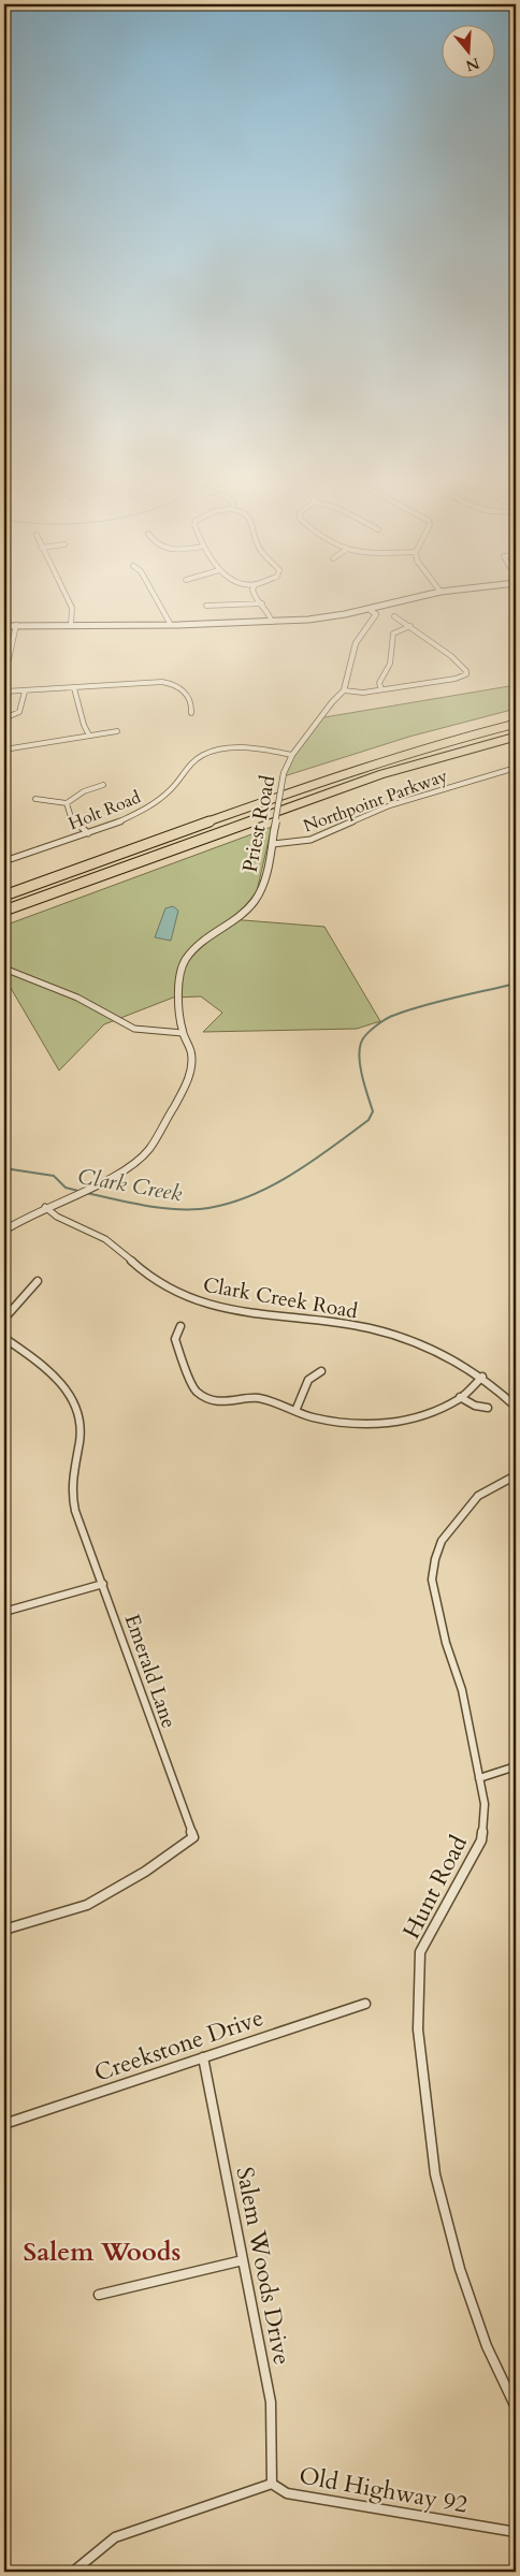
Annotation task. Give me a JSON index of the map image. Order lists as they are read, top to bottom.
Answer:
{
  "streets": {
    "street": [
      "Northpoint Parkway",
      "Holt Road",
      "Priest Road",
      "Clark Creek Road",
      "Emerald Lane",
      "Hunt Road",
      "Creekstone Drive",
      "Salem Woods Drive",
      "Old Highway 92"
    ]
  },
  "crossings": [
    ["Northpoint Parkway", "Priest Road"],
    ["Holt Road", "Priest Road"],
    ["Priest Road", "Clark Creek Road"],
    ["Creekstone Drive", "Salem Woods Drive"],
    ["Salem Woods Drive", "Old Highway 92"]
  ],
  "districts": ["Salem Woods"],
  "water": ["Clark Creek"],
  "north": "bottom"
}
